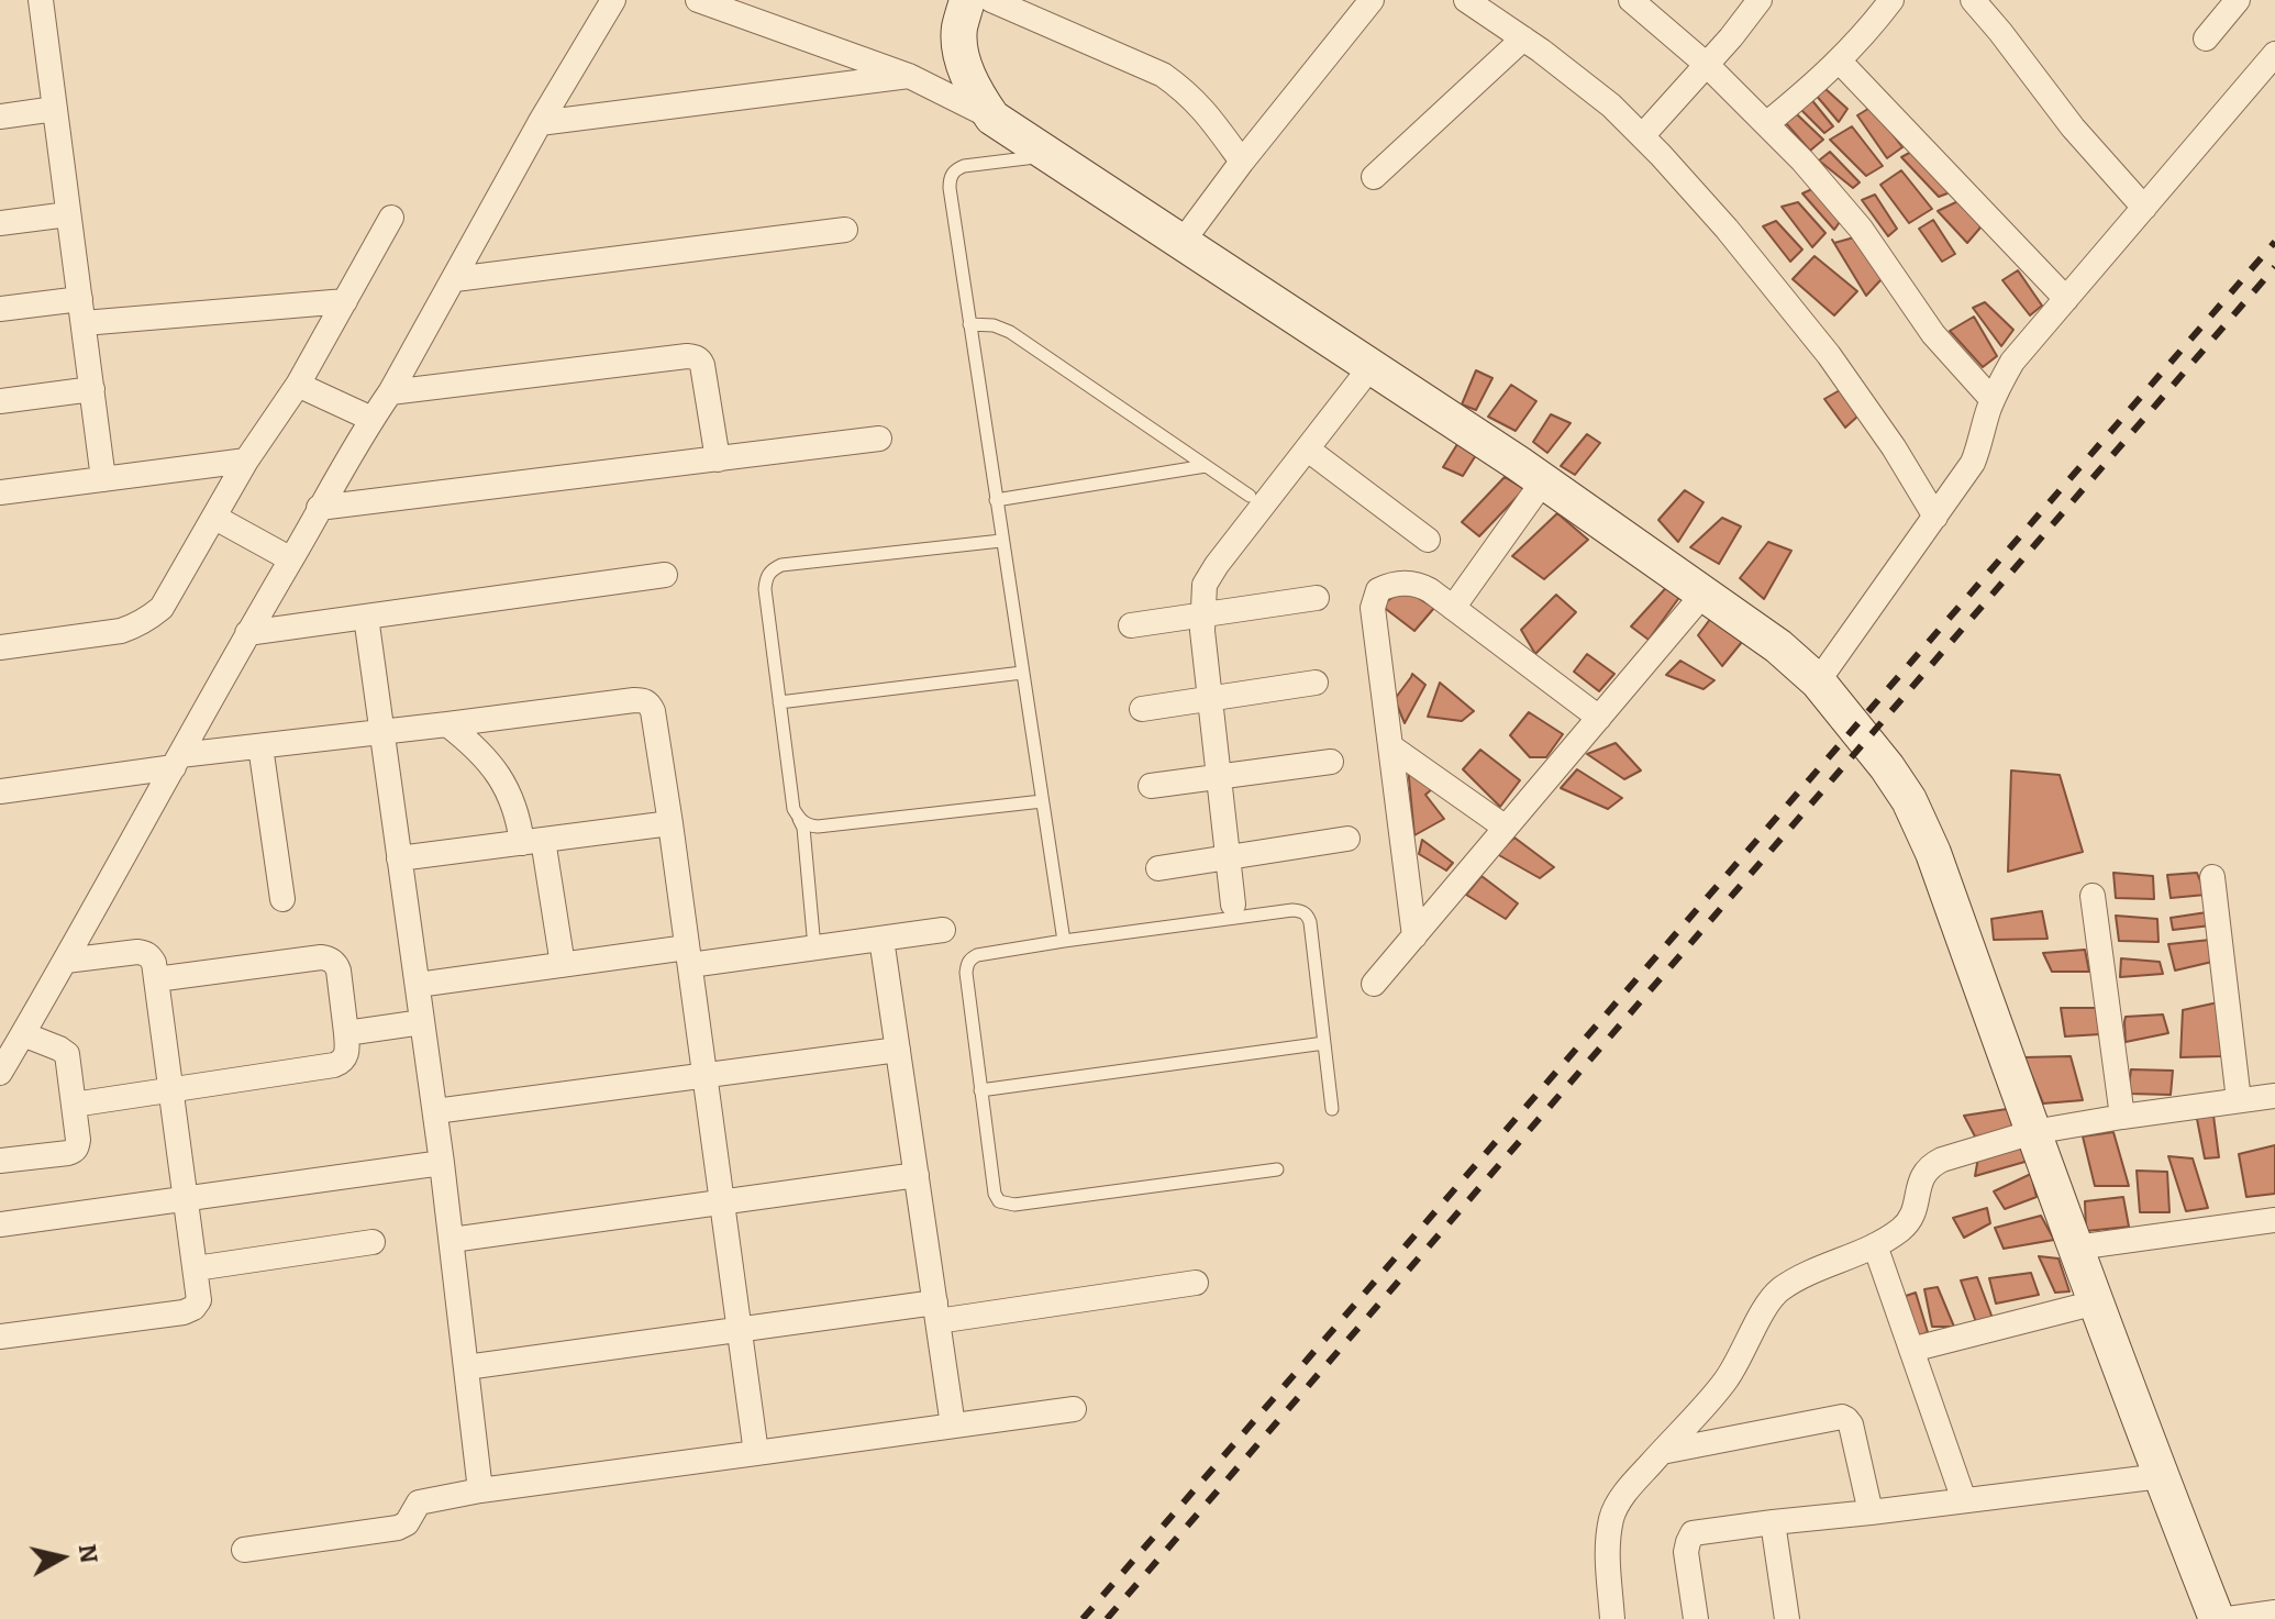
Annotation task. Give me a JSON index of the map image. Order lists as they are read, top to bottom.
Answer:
{
  "north": "right"
}
